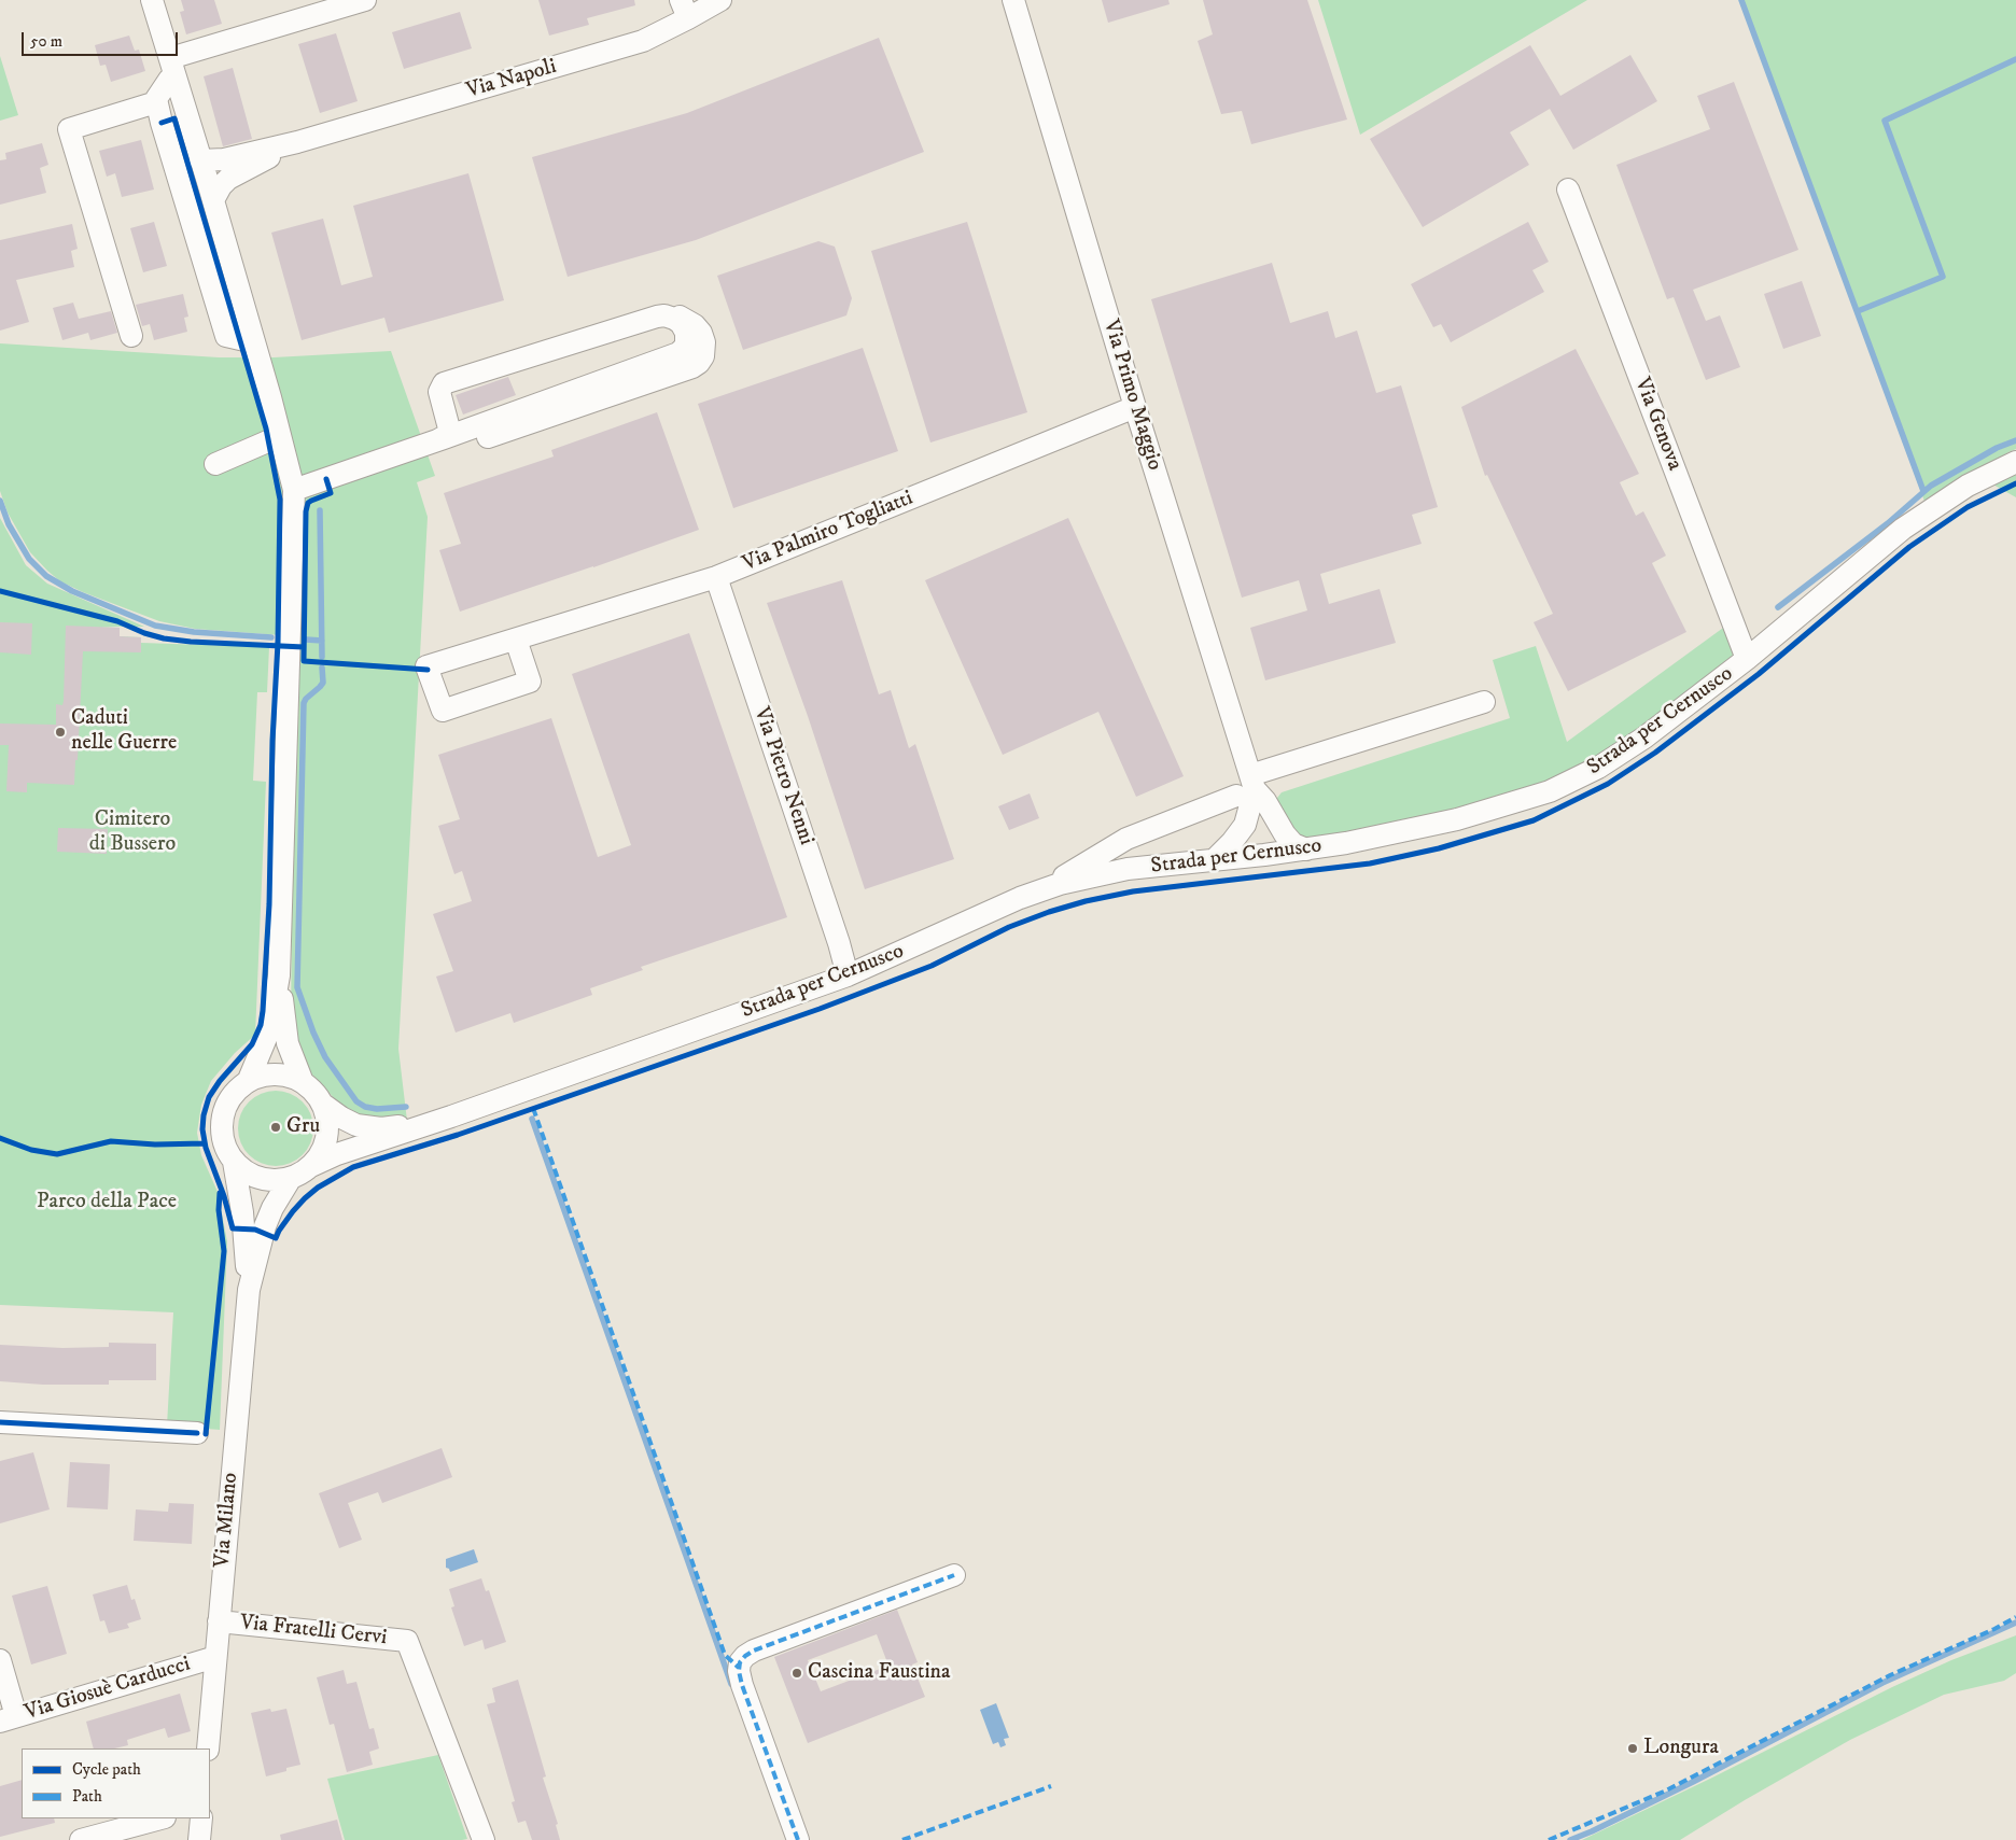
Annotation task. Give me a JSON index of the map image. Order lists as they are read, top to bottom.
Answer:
{
  "streets": {
    "street": [
      "Via Napoli",
      "Via Primo Maggio",
      "Via Genova",
      "Via Palmiro Togliatti",
      "Strada per Cernusco",
      "Via Pietro Nenni",
      "Via Milano",
      "Via Fratelli Cervi",
      "Via Giosuè Carducci"
    ]
  },
  "crossings": [
    ["Via Napoli", "Via Milano"],
    ["Via Primo Maggio", "Via Palmiro Togliatti"],
    ["Via Primo Maggio", "Strada per Cernusco"],
    ["Via Genova", "Strada per Cernusco"],
    ["Via Palmiro Togliatti", "Via Pietro Nenni"],
    ["Strada per Cernusco", "Via Pietro Nenni"],
    ["Strada per Cernusco", "Via Milano"],
    ["Via Milano", "Via Fratelli Cervi"],
    ["Via Milano", "Via Giosuè Carducci"]
  ],
  "parks": ["Cimitero di Bussero", "Parco della Pace"],
  "places": [
    "Caduti nelle Guerre",
    "Gru",
    "Cascina Faustina",
    "Longura"
  ],
  "legend": ["Cycle path", "Path"],
  "scale_bar": "50 m"
}
